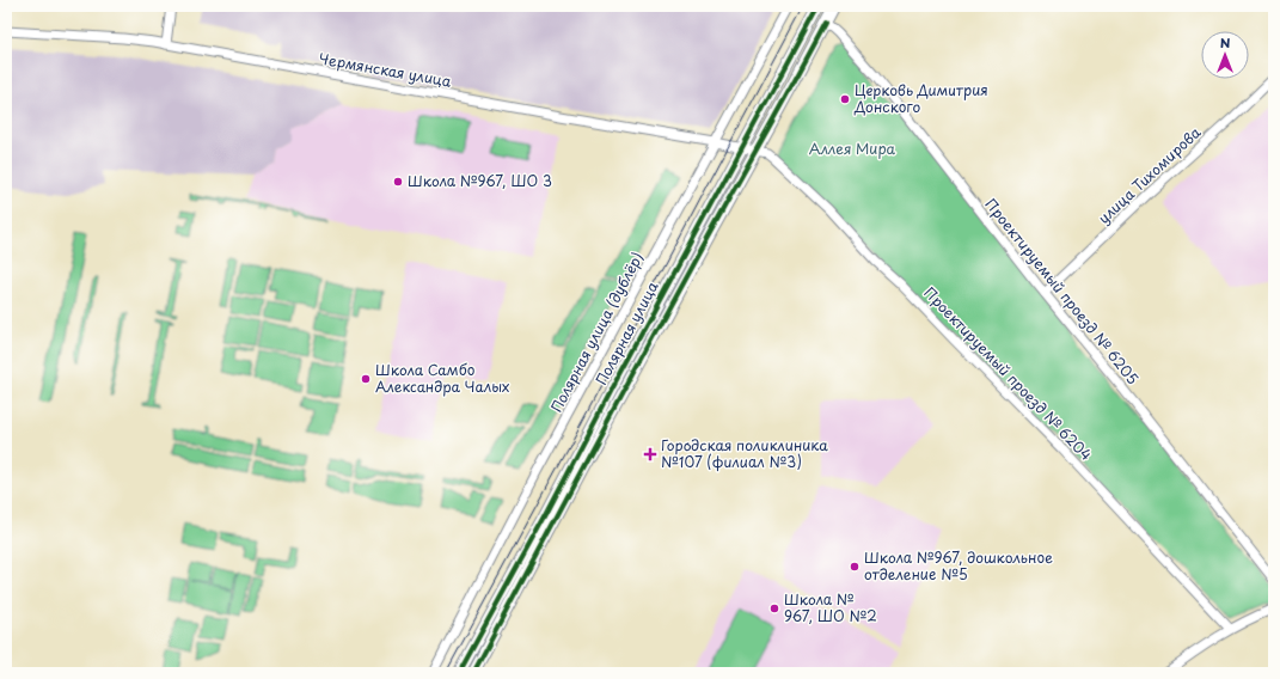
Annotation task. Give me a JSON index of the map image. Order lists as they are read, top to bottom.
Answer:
{
  "streets": {
    "main road": ["Полярная улица"],
    "street": [
      "Чермянская улица",
      "улица Тихомирова",
      "Проектируемый проезд № 6205",
      "Полярная улица (дублёр)",
      "Проектируемый проезд № 6204"
    ]
  },
  "crossings": [
    ["Чермянская улица", "Полярная улица (дублёр)"],
    ["Чермянская улица", "Полярная улица"],
    ["Чермянская улица", "Проектируемый проезд № 6204"],
    ["улица Тихомирова", "Проектируемый проезд № 6205"],
    ["Проектируемый проезд № 6205", "Полярная улица"],
    ["Полярная улица", "Проектируемый проезд № 6204"]
  ],
  "parks": ["Аллея Мира"],
  "places": {
    "other": [
      "Церковь Димитрия Донского",
      "Школа №967, ШО 3",
      "Школа Самбо Александра Чалых",
      "Школа №967, дошкольное отделение №5",
      "Школа № 967, ШО №2"
    ],
    "health": ["Городская поликлиника №107 (филиал №3)"]
  },
  "north": "top"
}
